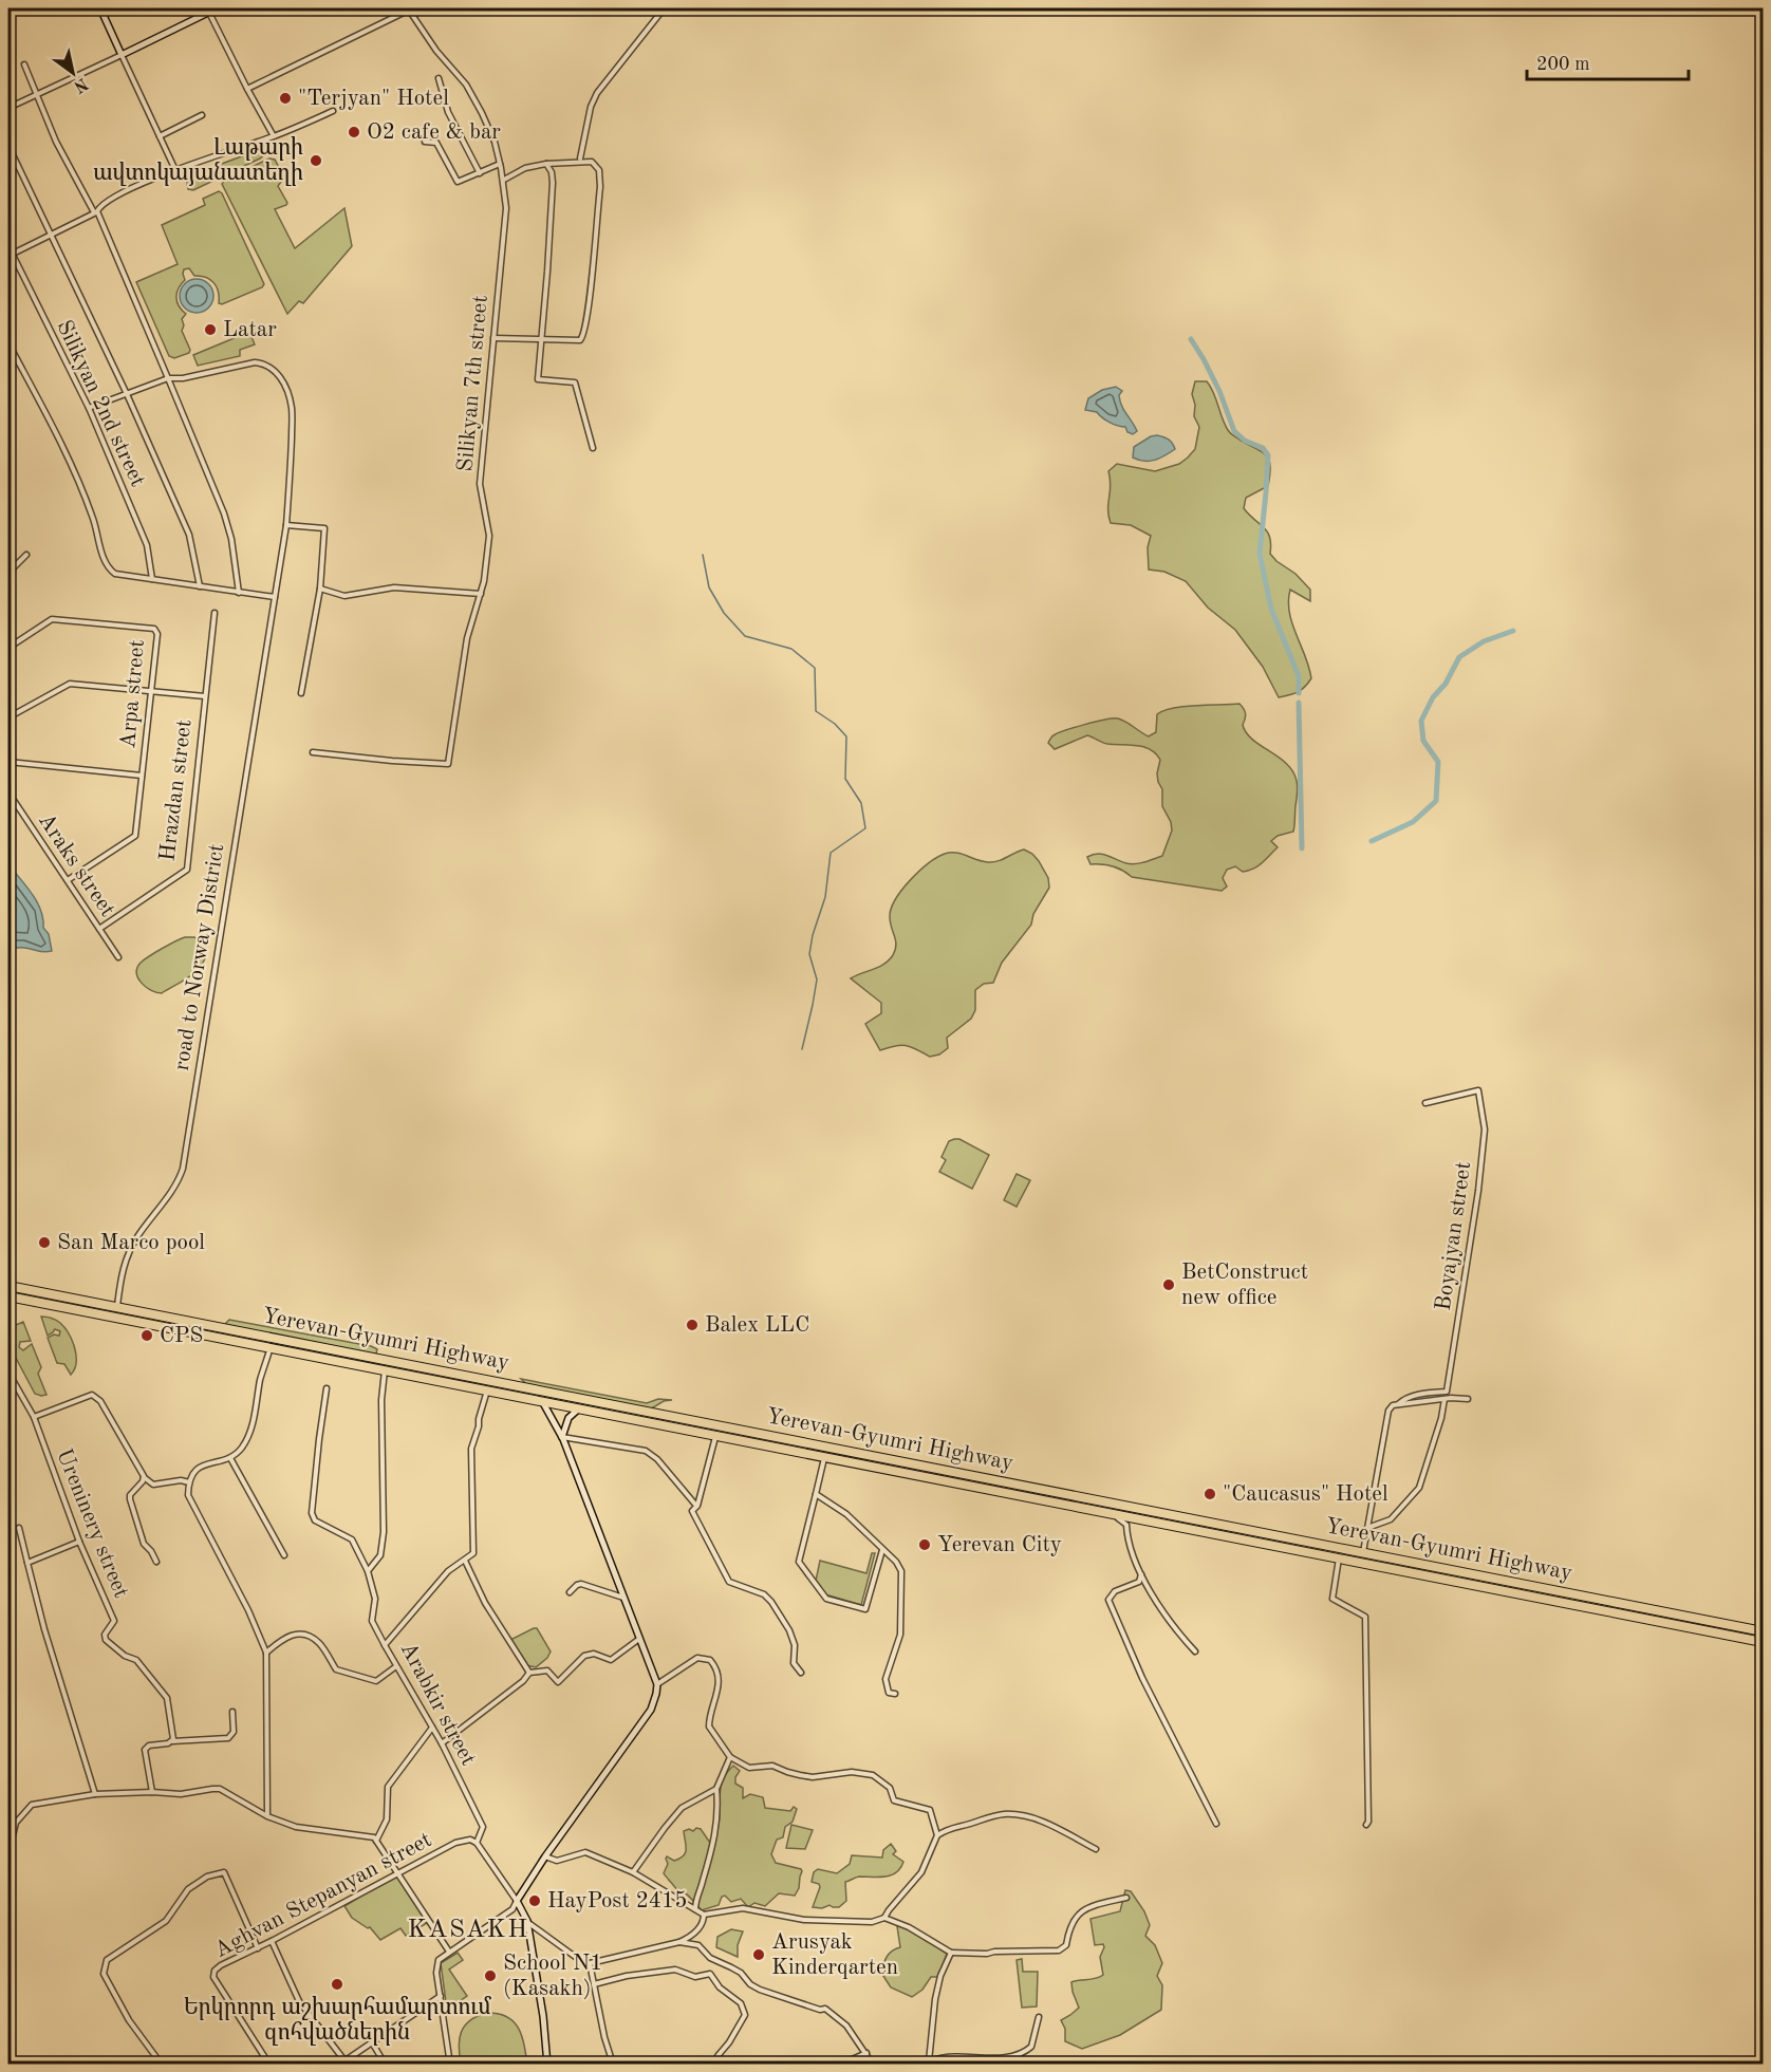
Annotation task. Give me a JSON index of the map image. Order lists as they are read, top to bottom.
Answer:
{
  "streets": {
    "highway": ["Yerevan-Gyumri Highway"],
    "street": [
      "Silikyan 7th street",
      "Silikyan 2nd street",
      "Arpa street",
      "Hrazdan street",
      "Araks street",
      "road to Norway District",
      "Boyajyan street",
      "Ureninery street",
      "Arabkir street",
      "Aghvan Stepanyan street"
    ]
  },
  "crossings": [
    ["Silikyan 2nd street", "road to Norway District"],
    ["Arpa street", "Araks street"],
    ["Hrazdan street", "Araks street"],
    ["road to Norway District", "Yerevan-Gyumri Highway"],
    ["Arabkir street", "Aghvan Stepanyan street"]
  ],
  "districts": ["KASAKH"],
  "places": [
    "\"Terjyan\" Hotel",
    "O2 cafe & bar",
    "Լաթարի ավտոկայանատեղի",
    "Latar",
    "San Marco pool",
    "BetConstruct new office",
    "Balex LLC",
    "CPS",
    "\"Caucasus\" Hotel",
    "Yerevan City",
    "HayPost 2415",
    "Arusyak Kinderqarten",
    "School N1 (Kasakh)",
    "Երկրորդ աշխարհամարտում զոհվածներին"
  ],
  "scale_bar": "200 m",
  "north": "bottom right"
}
